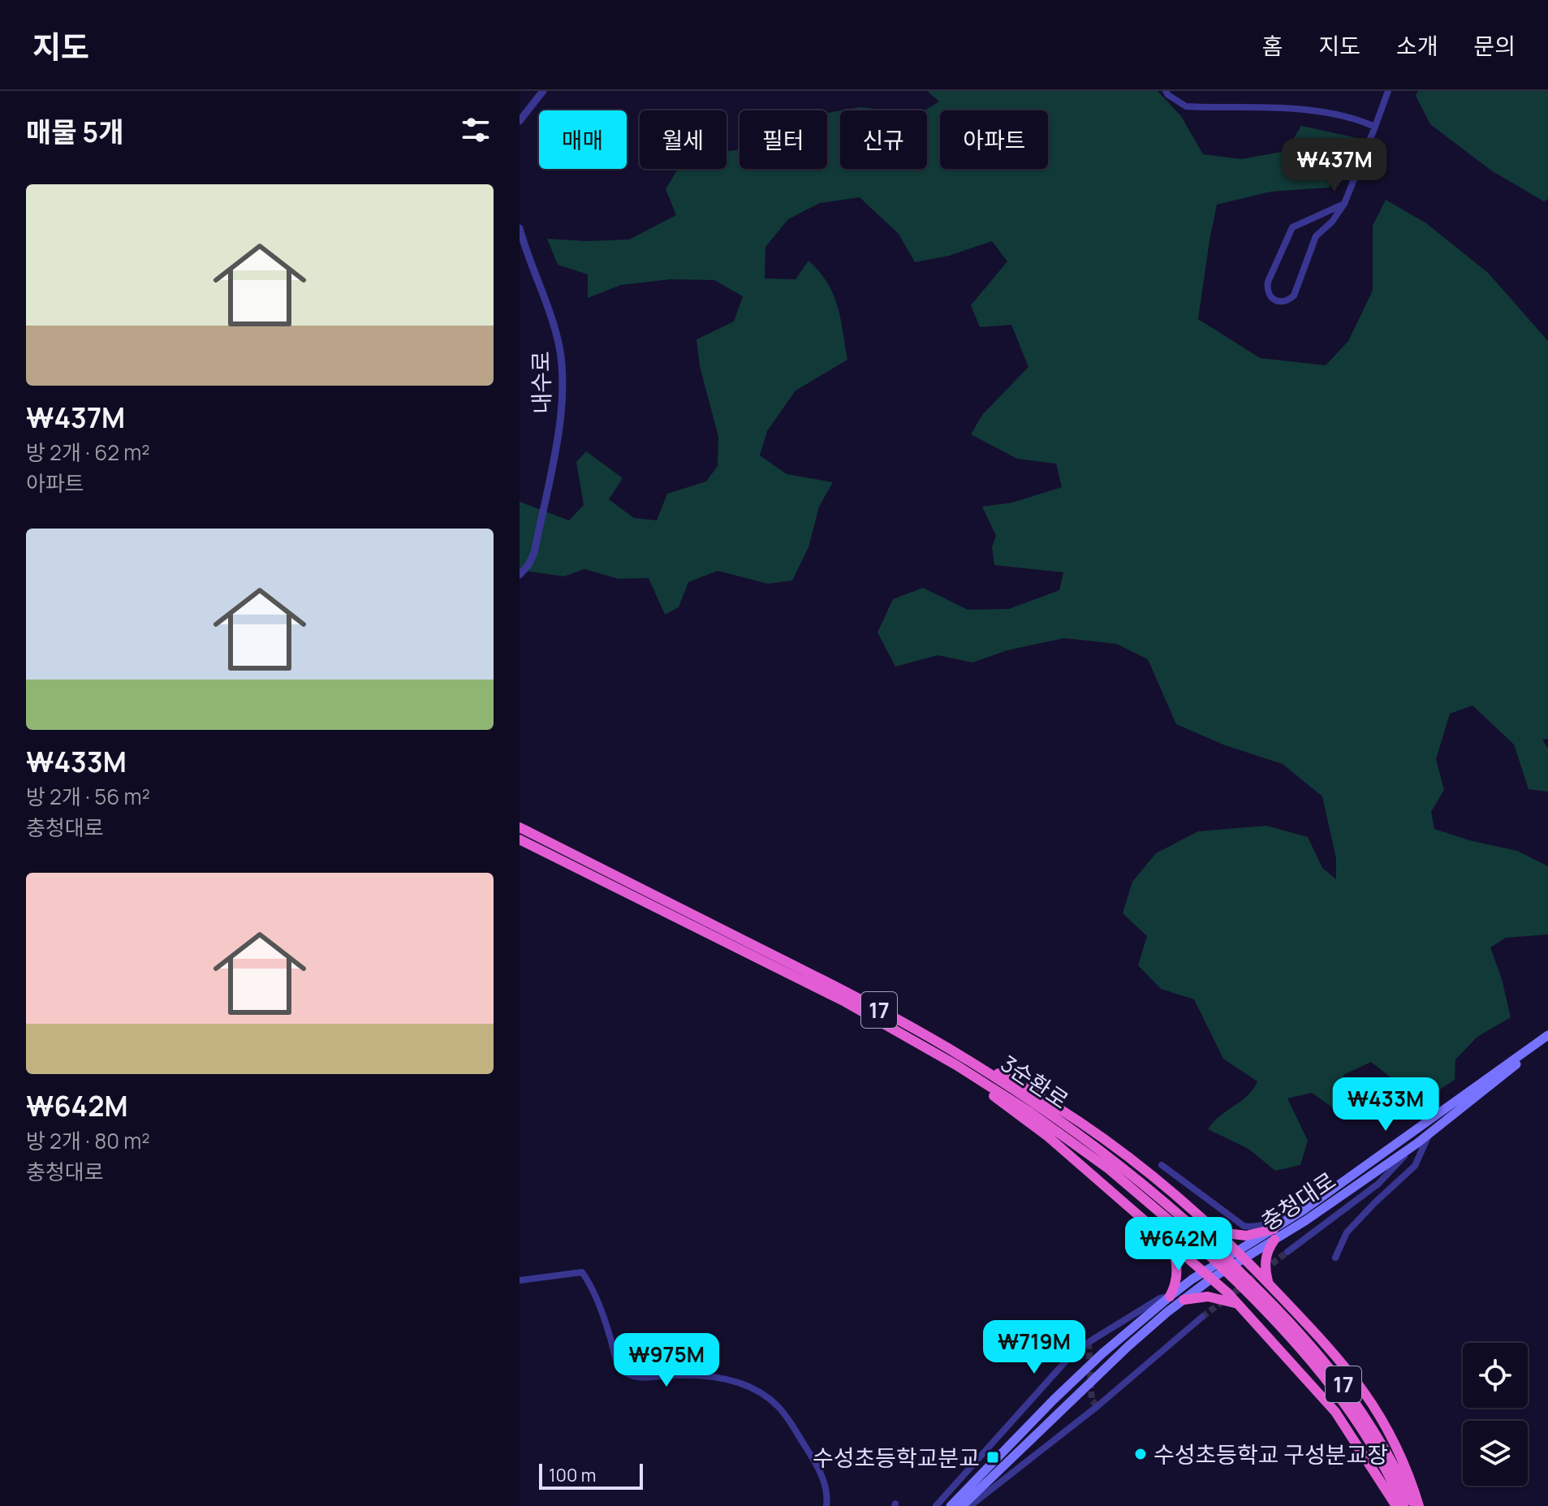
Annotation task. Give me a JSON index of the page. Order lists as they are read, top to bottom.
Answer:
{
  "streets": {
    "highway": ["17", "3순환로"],
    "main road": ["충청대로"],
    "street": ["내수로"]
  },
  "places": {
    "other": ["수성초등학교 구성분교장"],
    "transit": ["수성초등학교분교"]
  },
  "scale_bar": "100 m",
  "page": {
    "header": "지도",
    "nav": [
      "홈",
      "지도",
      "소개",
      "문의"
    ],
    "heading": "매물 5개",
    "chip": [
      "매매",
      "월세",
      "필터",
      "신규",
      "아파트"
    ],
    "price": [
      "₩437M",
      "₩433M",
      "₩642M",
      "₩719M",
      "₩975M"
    ],
    "list": [
      {
        "name": "₩437M",
        "note": "방 2개 · 62 m² · 아파트"
      },
      {
        "name": "₩433M",
        "note": "방 2개 · 56 m² · 충청대로"
      },
      {
        "name": "₩642M",
        "note": "방 2개 · 80 m² · 충청대로"
      }
    ],
    "scale": "100 m"
  }
}
